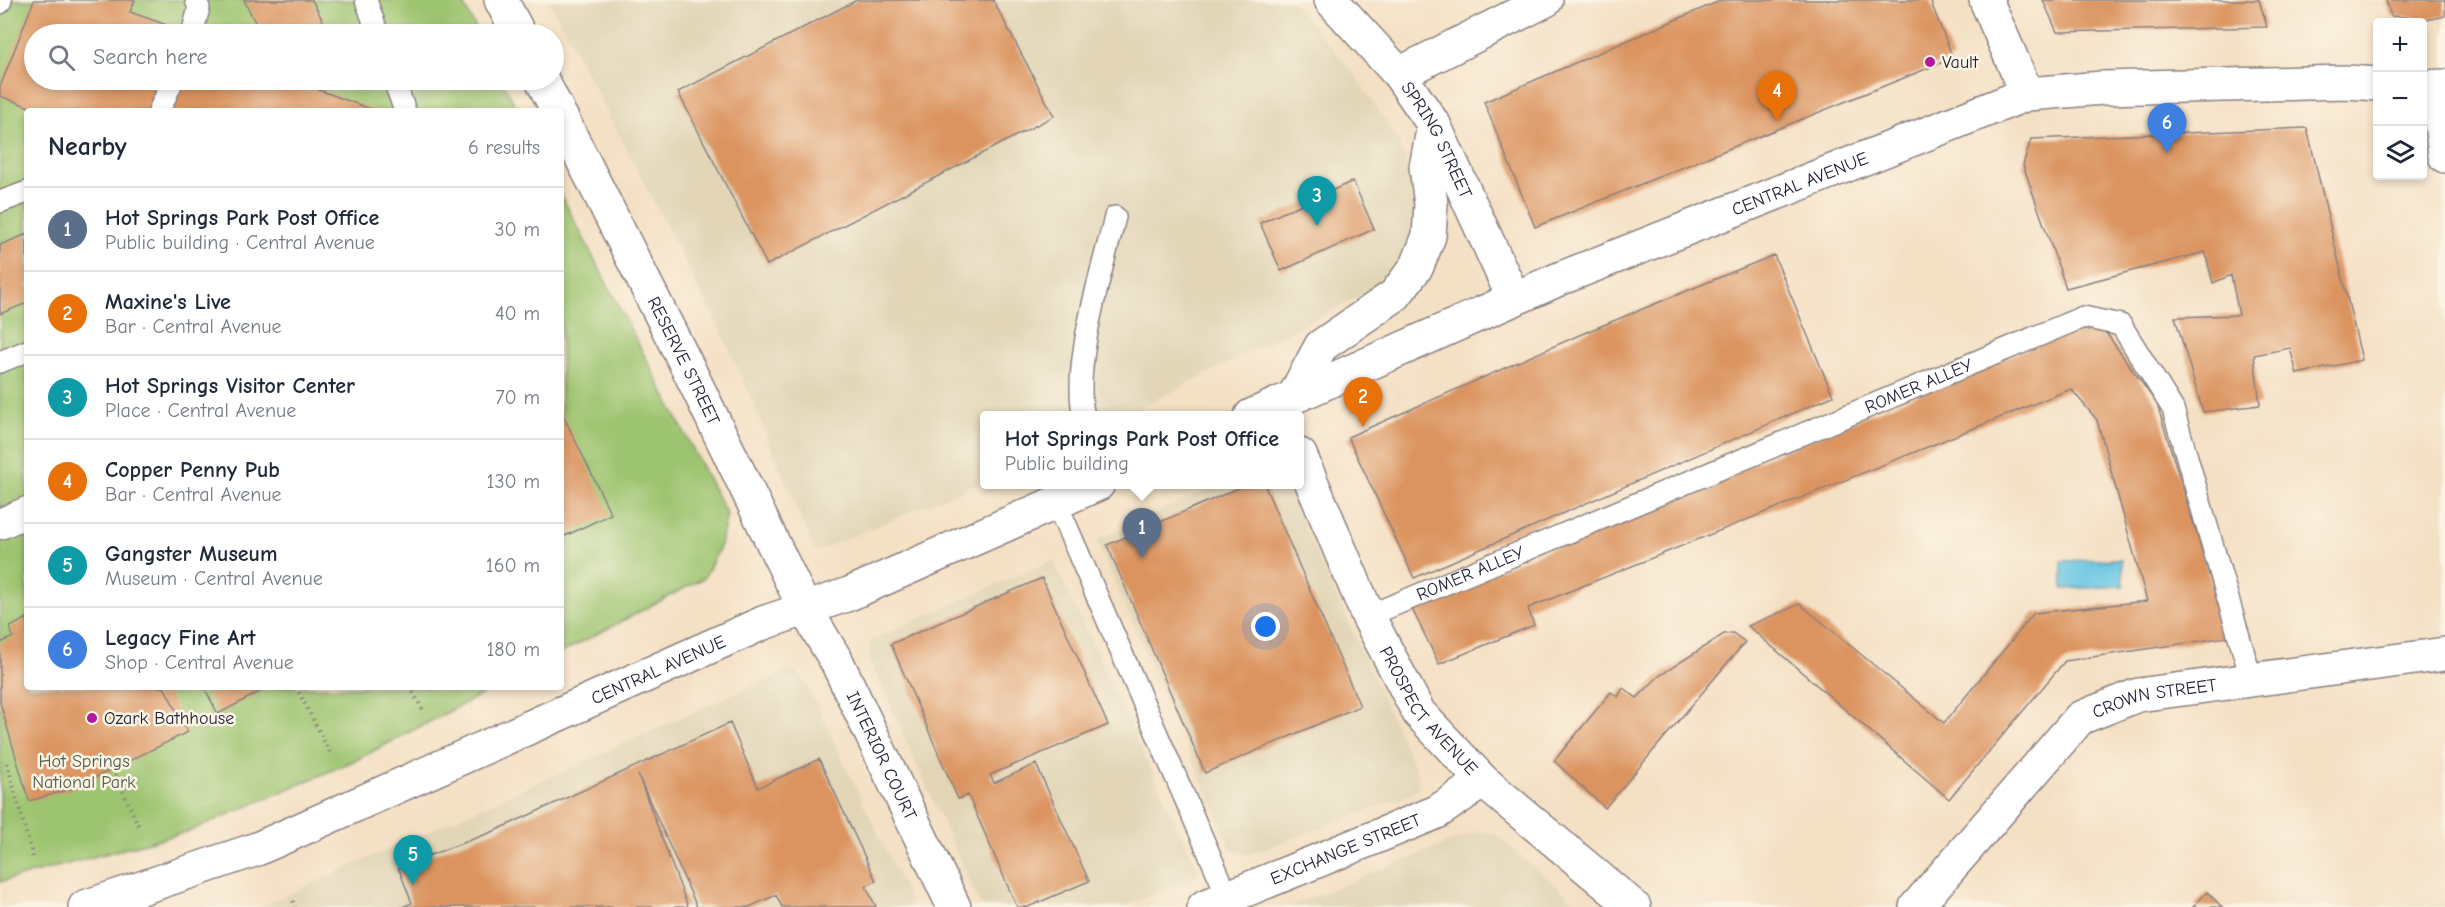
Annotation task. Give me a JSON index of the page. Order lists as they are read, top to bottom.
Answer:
{
  "streets": {
    "main road": [
      "SPRING STREET",
      "CENTRAL AVENUE",
      "RESERVE STREET",
      "CROWN STREET",
      "PROSPECT AVENUE",
      "INTERIOR COURT",
      "EXCHANGE STREET"
    ],
    "lane": ["ROMER ALLEY"]
  },
  "crossings": [
    ["SPRING STREET", "CENTRAL AVENUE"],
    ["CENTRAL AVENUE", "RESERVE STREET"],
    ["CENTRAL AVENUE", "INTERIOR COURT"],
    ["RESERVE STREET", "INTERIOR COURT"],
    ["ROMER ALLEY", "CROWN STREET"],
    ["ROMER ALLEY", "PROSPECT AVENUE"],
    ["PROSPECT AVENUE", "EXCHANGE STREET"]
  ],
  "parks": ["Hot Springs National Park"],
  "places": ["Vault", "Ozark Bathhouse"],
  "page": {
    "map_buttons": ["+", "−"],
    "search": "Search here",
    "pins": [
      "4",
      "6",
      "3",
      "2",
      "1",
      "5"
    ],
    "heading": ["Nearby", "6 results"],
    "list": [
      {
        "mark": "1",
        "name": "Hot Springs Park Post Office",
        "note": "Public building · Central Avenue",
        "value": "30 m"
      },
      {
        "mark": "2",
        "name": "Maxine's Live",
        "note": "Bar · Central Avenue",
        "value": "40 m"
      },
      {
        "mark": "3",
        "name": "Hot Springs Visitor Center",
        "note": "Place · Central Avenue",
        "value": "70 m"
      },
      {
        "mark": "4",
        "name": "Copper Penny Pub",
        "note": "Bar · Central Avenue",
        "value": "130 m"
      },
      {
        "mark": "5",
        "name": "Gangster Museum",
        "note": "Museum · Central Avenue",
        "value": "160 m"
      },
      {
        "mark": "6",
        "name": "Legacy Fine Art",
        "note": "Shop · Central Avenue",
        "value": "180 m"
      }
    ],
    "popup": ["Hot Springs Park Post Office", "Public building"]
  }
}
